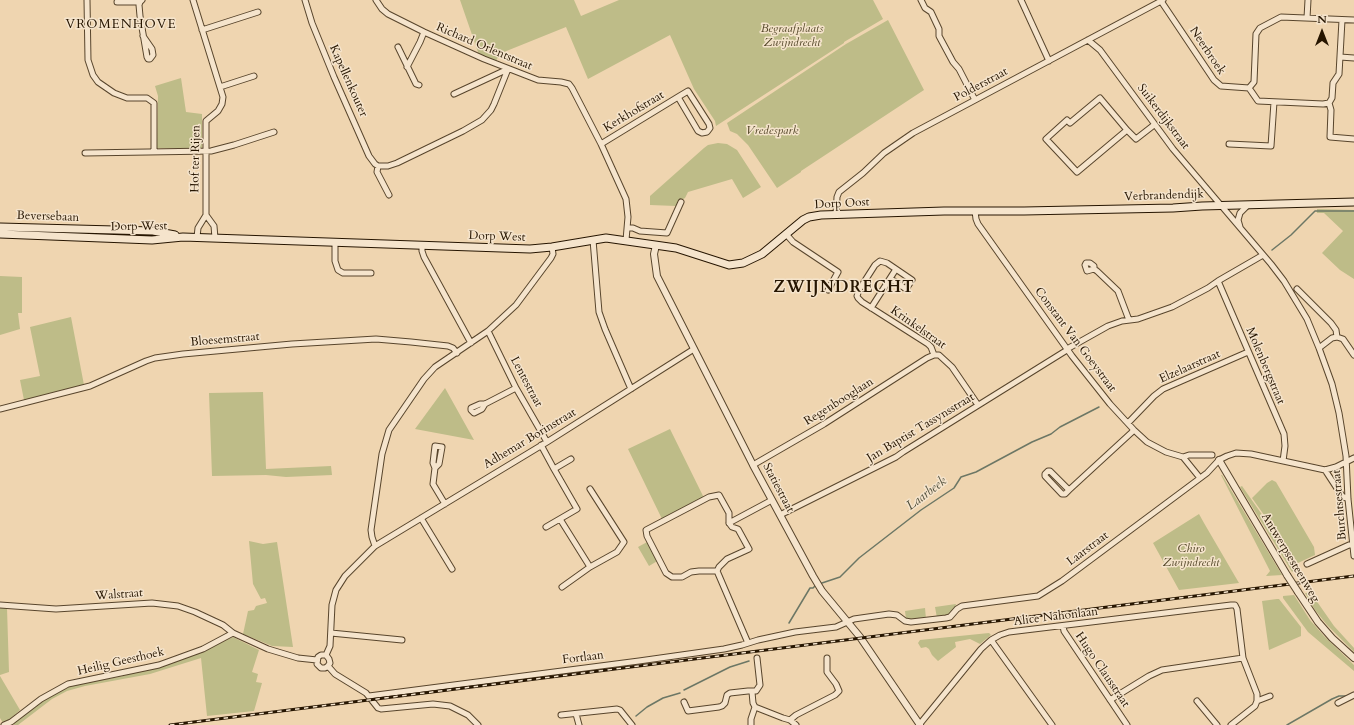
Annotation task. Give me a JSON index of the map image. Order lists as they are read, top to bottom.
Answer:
{
  "streets": {
    "main road": [
      "Verbrandendijk",
      "Dorp Oost",
      "Beversebaan",
      "Dorp West"
    ],
    "street": [
      "Richard Orlentstraat",
      "Neerbroek",
      "Kapellenkouter",
      "Polderstraat",
      "Kerkhofstraat",
      "Suikerdijkstraat",
      "Hof ter Rijen",
      "Krinkelstraat",
      "Bloesemstraat",
      "Constant Van Goeystraat",
      "Molenbergstraat",
      "Elzelaarstraat",
      "Lentestraat",
      "Regenbooglaan",
      "Jan Baptist Tassynsstraat",
      "Adhemar Borinstraat",
      "Statiestraat",
      "Burchtsestraat",
      "Laarstraat",
      "Antwerpsesteenweg",
      "Walstraat",
      "Alice Nahonlaan",
      "Fortlaan",
      "Heilig Geesthoek",
      "Hugo Clausstraat"
    ]
  },
  "crossings": [
    ["Richard Orlentstraat", "Kerkhofstraat"],
    ["Richard Orlentstraat", "Dorp West"],
    ["Neerbroek", "Polderstraat"],
    ["Polderstraat", "Suikerdijkstraat"],
    ["Polderstraat", "Dorp Oost"],
    ["Suikerdijkstraat", "Verbrandendijk"],
    ["Hof ter Rijen", "Dorp West"],
    ["Verbrandendijk", "Dorp Oost"],
    ["Verbrandendijk", "Constant Van Goeystraat"],
    ["Dorp Oost", "Dorp West"],
    ["Dorp Oost", "Constant Van Goeystraat"],
    ["Dorp Oost", "Statiestraat"],
    ["Beversebaan", "Dorp West"],
    ["Dorp West", "Statiestraat"],
    ["Krinkelstraat", "Regenbooglaan"],
    ["Krinkelstraat", "Jan Baptist Tassynsstraat"],
    ["Constant Van Goeystraat", "Elzelaarstraat"],
    ["Constant Van Goeystraat", "Jan Baptist Tassynsstraat"],
    ["Molenbergstraat", "Elzelaarstraat"],
    ["Molenbergstraat", "Jan Baptist Tassynsstraat"],
    ["Molenbergstraat", "Laarstraat"],
    ["Lentestraat", "Adhemar Borinstraat"],
    ["Regenbooglaan", "Statiestraat"],
    ["Jan Baptist Tassynsstraat", "Statiestraat"],
    ["Adhemar Borinstraat", "Statiestraat"],
    ["Statiestraat", "Laarstraat"],
    ["Statiestraat", "Alice Nahonlaan"],
    ["Statiestraat", "Fortlaan"],
    ["Laarstraat", "Antwerpsesteenweg"],
    ["Laarstraat", "Fortlaan"],
    ["Walstraat", "Heilig Geesthoek"],
    ["Alice Nahonlaan", "Hugo Clausstraat"]
  ],
  "districts": ["VROMENHOVE", "ZWIJNDRECHT"],
  "water": ["Laarbeek"],
  "parks": ["Begraafplaats Zwijndrecht", "Vredespark", "Chiro Zwijndrecht"],
  "north": "top"
}
